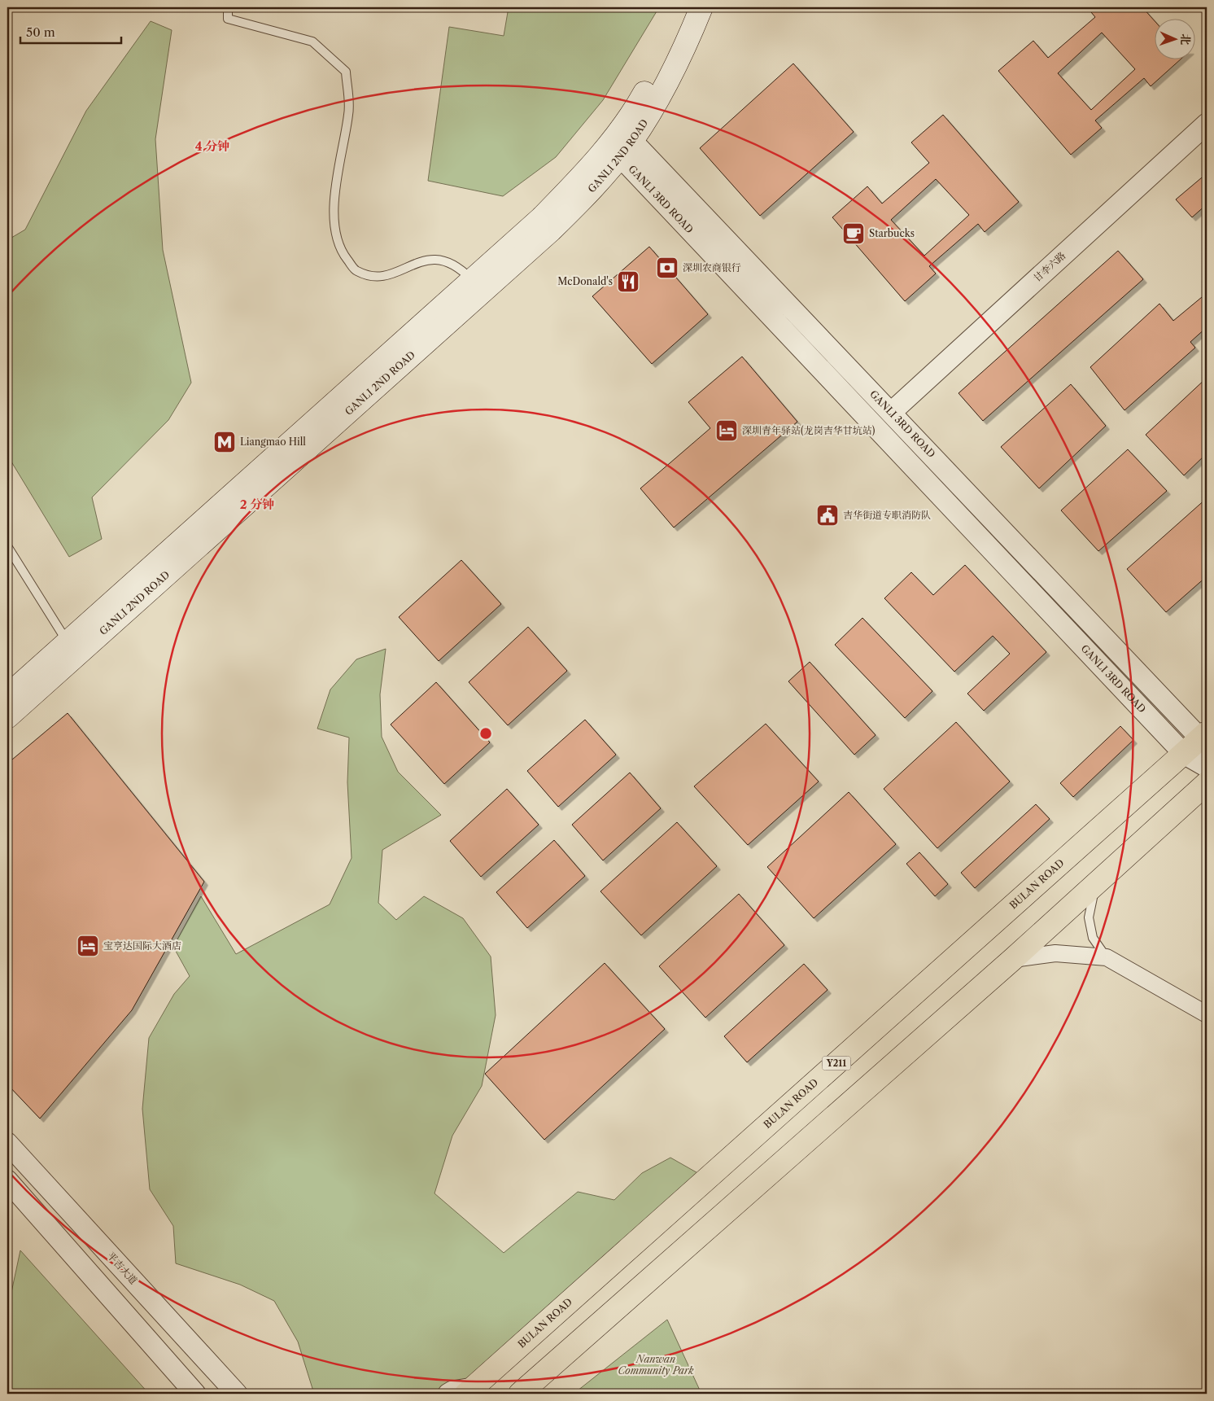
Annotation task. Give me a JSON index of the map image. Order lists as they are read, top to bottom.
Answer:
{
  "streets": {
    "main road": ["GANLI 2ND ROAD", "BULAN ROAD", "Y211"],
    "street": ["GANLI 3RD ROAD", "甘李六路", "平吉大道"]
  },
  "crossings": [
    ["GANLI 2ND ROAD", "GANLI 3RD ROAD"],
    ["GANLI 3RD ROAD", "BULAN ROAD"]
  ],
  "parks": ["Nanwan Community Park"],
  "places": {
    "cafe": ["Starbucks"],
    "bank": ["深圳农商银行"],
    "restaurant": ["McDonald's"],
    "hotel": ["深圳青年驿站(龙岗吉华甘坑站)", "宝亨达国际大酒店"],
    "metro station": ["Liangmao Hill"],
    "public building": ["吉华街道专职消防队"]
  },
  "scale_bar": "50 m",
  "north": "right",
  "rings": ["4 分钟", "2 分钟"]
}
